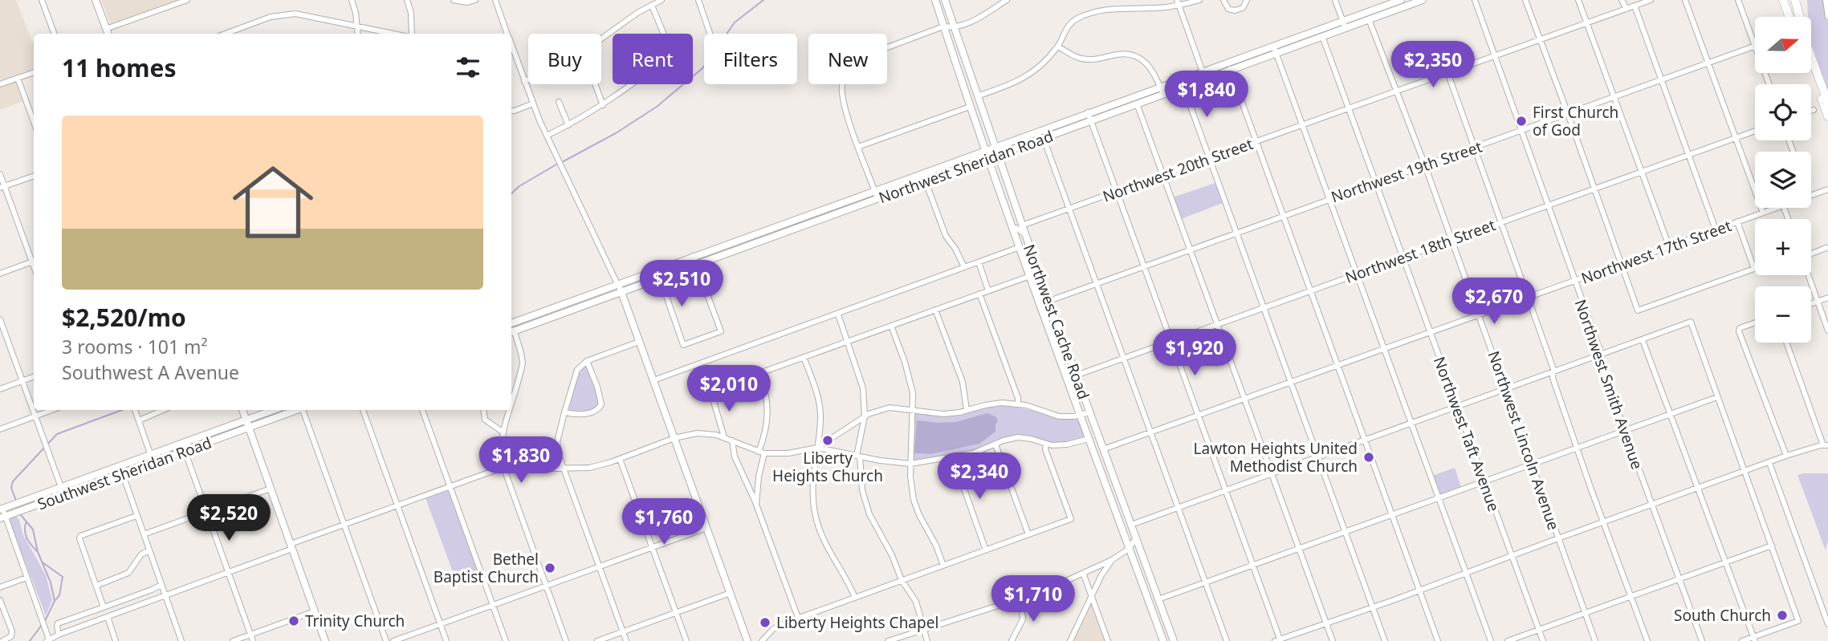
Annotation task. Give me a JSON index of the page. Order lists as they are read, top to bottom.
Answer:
{
  "streets": {
    "main road": ["Northwest Sheridan Road", "Northwest Cache Road", "Southwest Sheridan Road"],
    "street": [
      "Northwest 20th Street",
      "Northwest 19th Street",
      "Northwest 18th Street",
      "Northwest 17th Street",
      "Northwest Smith Avenue",
      "Northwest Taft Avenue",
      "Northwest Lincoln Avenue"
    ]
  },
  "crossings": [
    ["Northwest Sheridan Road", "Northwest Cache Road"],
    ["Northwest Sheridan Road", "Northwest Taft Avenue"],
    ["Northwest Sheridan Road", "Northwest Lincoln Avenue"],
    ["Northwest 20th Street", "Northwest Cache Road"],
    ["Northwest 20th Street", "Northwest Smith Avenue"],
    ["Northwest 20th Street", "Northwest Taft Avenue"],
    ["Northwest 20th Street", "Northwest Lincoln Avenue"],
    ["Northwest 19th Street", "Northwest Cache Road"],
    ["Northwest 19th Street", "Northwest Smith Avenue"],
    ["Northwest 19th Street", "Northwest Taft Avenue"],
    ["Northwest 19th Street", "Northwest Lincoln Avenue"],
    ["Northwest 18th Street", "Northwest Cache Road"],
    ["Northwest 18th Street", "Northwest Smith Avenue"],
    ["Northwest 18th Street", "Northwest Taft Avenue"],
    ["Northwest 18th Street", "Northwest Lincoln Avenue"],
    ["Northwest 17th Street", "Northwest Cache Road"],
    ["Northwest 17th Street", "Northwest Smith Avenue"],
    ["Northwest 17th Street", "Northwest Taft Avenue"],
    ["Northwest 17th Street", "Northwest Lincoln Avenue"]
  ],
  "places": [
    "First Church of God",
    "Liberty Heights Church",
    "Lawton Heights United Methodist Church",
    "Bethel Baptist Church",
    "South Church",
    "Trinity Church",
    "Liberty Heights Chapel"
  ],
  "north": "right",
  "page": {
    "map_buttons": ["+", "−"],
    "chip": [
      "Buy",
      "Rent",
      "Filters",
      "New"
    ],
    "heading": "11 homes",
    "price": [
      "$2,350",
      "$1,840",
      "$2,510",
      "$2,670",
      "$1,920",
      "$2,010",
      "$1,830",
      "$2,340",
      "$2,520",
      "$1,760",
      "$1,710"
    ],
    "list": [
      {
        "name": "$2,520/mo",
        "note": "3 rooms · 101 m² · Southwest A Avenue"
      }
    ]
  }
}
